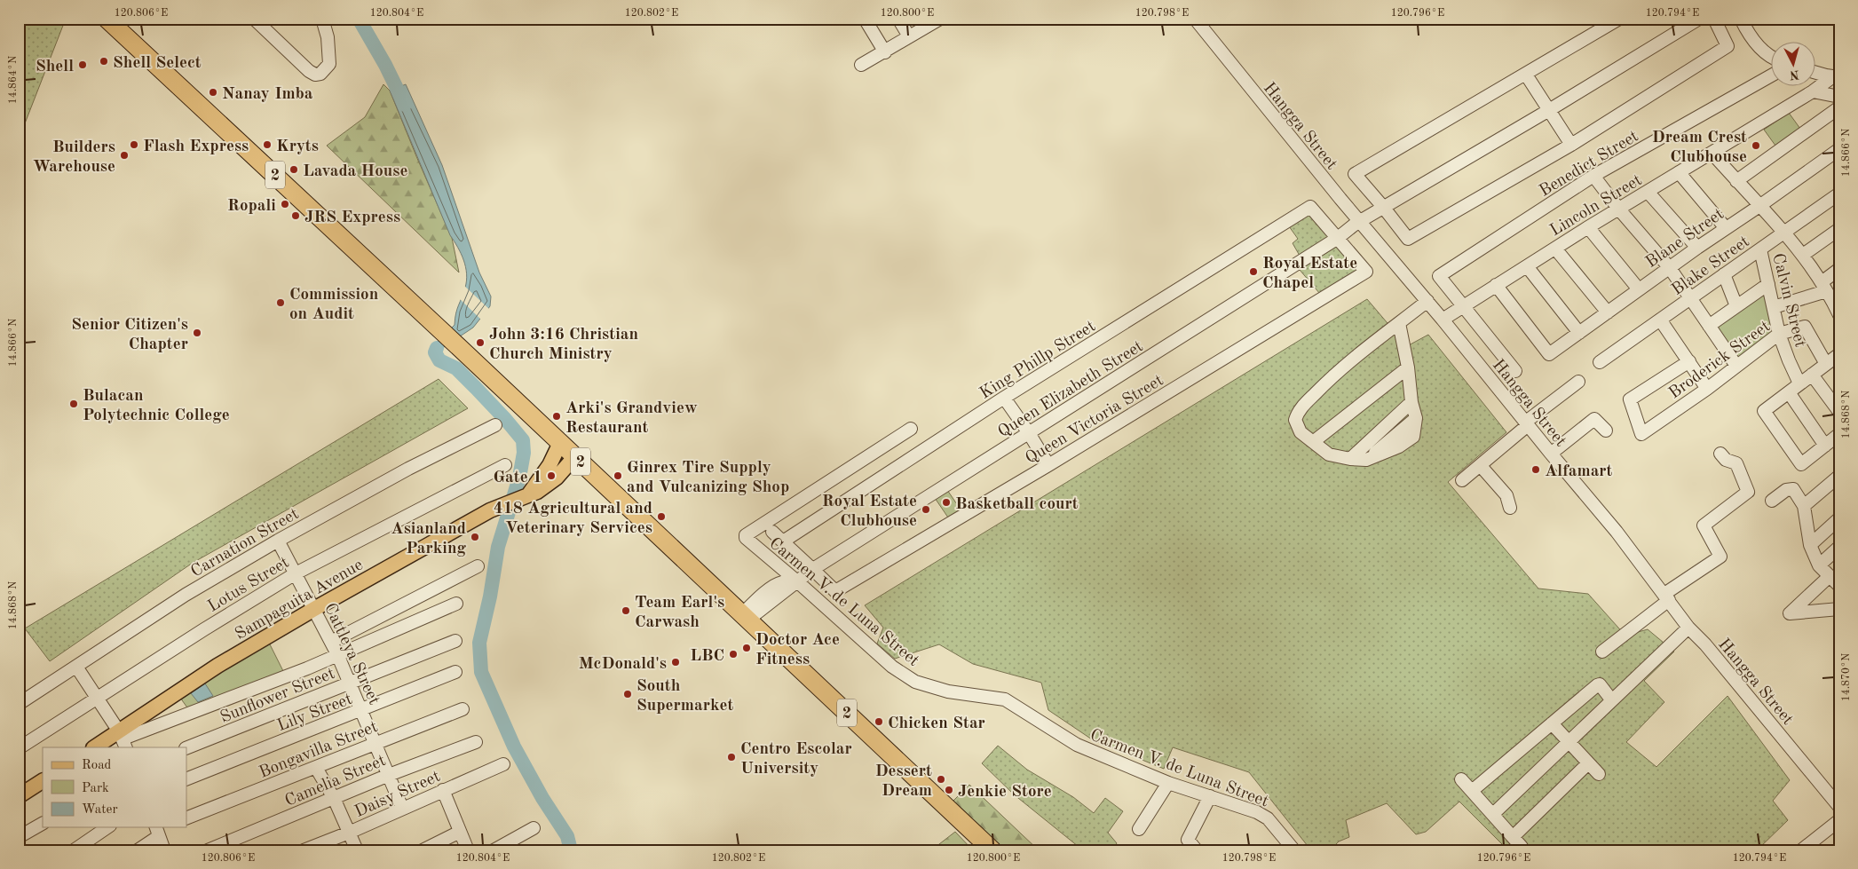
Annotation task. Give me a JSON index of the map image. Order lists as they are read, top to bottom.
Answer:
{
  "streets": {
    "highway": ["2"],
    "main road": ["Sampaguita Avenue"],
    "street": [
      "Hangga Street",
      "Benedict Street",
      "Lincoln Street",
      "Blane Street",
      "Blake Street",
      "Calvin Street",
      "King Phillp Street",
      "Broderick Street",
      "Queen Elizabeth Street",
      "Queen Victoria Street",
      "Carnation Street",
      "Lotus Street",
      "Carmen V. de Luna Street",
      "Cattleya Street",
      "Sunflower Street",
      "Lily Street",
      "Bongavilla Street",
      "Camelia Street",
      "Daisy Street"
    ]
  },
  "crossings": [
    ["Hangga Street", "Lincoln Street"],
    ["Hangga Street", "Queen Elizabeth Street"],
    ["Benedict Street", "Lincoln Street"],
    ["2", "Queen Elizabeth Street"],
    ["2", "Sampaguita Avenue"],
    ["Lincoln Street", "Blane Street"],
    ["Blake Street", "Calvin Street"],
    ["Calvin Street", "Broderick Street"],
    ["King Phillp Street", "Queen Elizabeth Street"],
    ["King Phillp Street", "Queen Victoria Street"],
    ["Queen Elizabeth Street", "Queen Victoria Street"],
    ["Queen Elizabeth Street", "Carmen V. de Luna Street"],
    ["Carnation Street", "Cattleya Street"],
    ["Lotus Street", "Cattleya Street"],
    ["Sampaguita Avenue", "Cattleya Street"],
    ["Cattleya Street", "Sunflower Street"],
    ["Cattleya Street", "Lily Street"],
    ["Cattleya Street", "Bongavilla Street"],
    ["Cattleya Street", "Camelia Street"],
    ["Cattleya Street", "Daisy Street"]
  ],
  "places": [
    "Shell Select",
    "Shell",
    "Nanay Imba",
    "Flash Express",
    "Kryts",
    "Dream Crest Clubhouse",
    "Builders Warehouse",
    "Lavada House",
    "Ropali",
    "JRS Express",
    "Royal Estate Chapel",
    "Commission on Audit",
    "Senior Citizen's Chapter",
    "John 3:16 Christian Church Ministry",
    "Bulacan Polytechnic College",
    "Arki's Grandview Restaurant",
    "Alfamart",
    "Gate 1",
    "Ginrex Tire Supply and Vulcanizing Shop",
    "Basketball court",
    "Royal Estate Clubhouse",
    "418 Agricultural and Veterinary Services",
    "Asianland Parking",
    "Team Earl's Carwash",
    "Doctor Ace Fitness",
    "LBC",
    "McDonald's",
    "South Supermarket",
    "Chicken Star",
    "Centro Escolar University",
    "Dessert Dream",
    "Jenkie Store"
  ],
  "legend": ["Road", "Park", "Water"],
  "north": "bottom",
  "coordinates": [
    "120.806°E",
    "120.804°E",
    "120.802°E",
    "120.800°E",
    "120.798°E",
    "120.796°E",
    "120.794°E",
    "14.864°N",
    "14.866°N",
    "14.868°N",
    "14.870°N"
  ]
}
